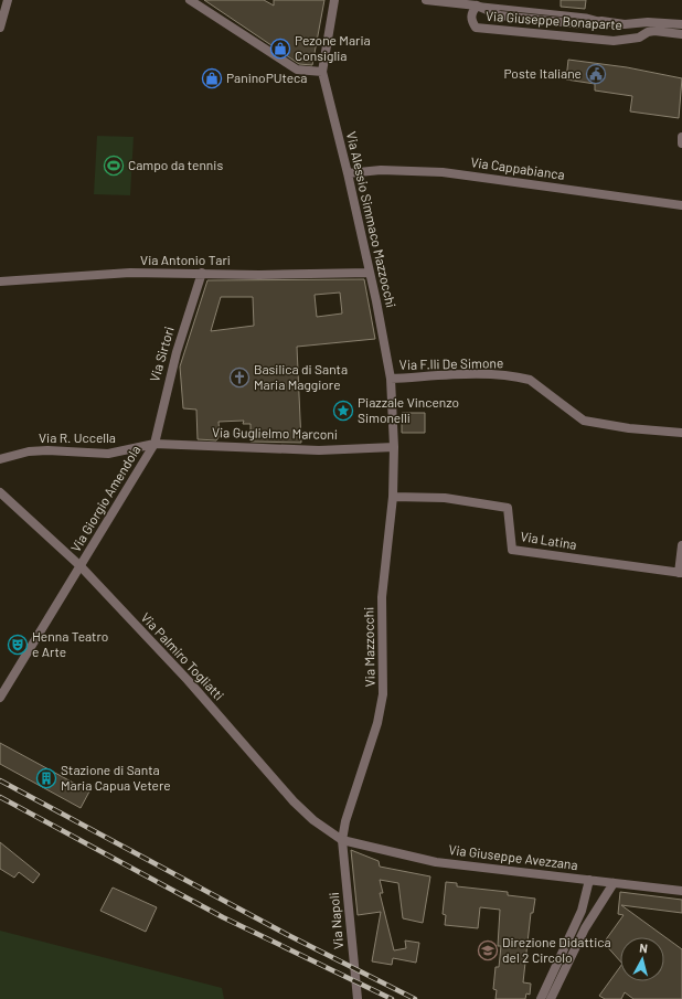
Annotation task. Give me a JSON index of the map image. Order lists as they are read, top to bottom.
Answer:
{
  "streets": {
    "street": [
      "Via Giuseppe Bonaparte",
      "Via Cappabianca",
      "Via Alessio Simmaco Mazzocchi",
      "Via Antonio Tari",
      "Via Sirtori",
      "Via F.lli De Simone",
      "Via Guglielmo Marconi",
      "Via R. Uccella",
      "Via Giorgio Amendola",
      "Via Latina",
      "Via Mazzocchi",
      "Via Palmiro Togliatti",
      "Via Giuseppe Avezzana",
      "Via Napoli"
    ]
  },
  "crossings": [
    ["Via Cappabianca", "Via Alessio Simmaco Mazzocchi"],
    ["Via Alessio Simmaco Mazzocchi", "Via Antonio Tari"],
    ["Via Alessio Simmaco Mazzocchi", "Via F.lli De Simone"],
    ["Via Alessio Simmaco Mazzocchi", "Via Guglielmo Marconi"],
    ["Via Alessio Simmaco Mazzocchi", "Via Mazzocchi"],
    ["Via Antonio Tari", "Via Sirtori"],
    ["Via Sirtori", "Via Guglielmo Marconi"],
    ["Via Sirtori", "Via R. Uccella"],
    ["Via Sirtori", "Via Giorgio Amendola"],
    ["Via Guglielmo Marconi", "Via R. Uccella"],
    ["Via Guglielmo Marconi", "Via Giorgio Amendola"],
    ["Via Guglielmo Marconi", "Via Mazzocchi"],
    ["Via R. Uccella", "Via Giorgio Amendola"],
    ["Via Giorgio Amendola", "Via Palmiro Togliatti"],
    ["Via Latina", "Via Mazzocchi"],
    ["Via Mazzocchi", "Via Palmiro Togliatti"],
    ["Via Mazzocchi", "Via Giuseppe Avezzana"],
    ["Via Mazzocchi", "Via Napoli"],
    ["Via Palmiro Togliatti", "Via Giuseppe Avezzana"],
    ["Via Palmiro Togliatti", "Via Napoli"],
    ["Via Giuseppe Avezzana", "Via Napoli"]
  ],
  "places": {
    "shop": ["Pezone Maria Consiglia", "PaninoPUteca"],
    "public building": ["Poste Italiane"],
    "sports": ["Campo da tennis"],
    "church": ["Basilica di Santa Maria Maggiore"],
    "place": ["Piazzale Vincenzo Simonelli"],
    "theatre": ["Henna Teatro e Arte"],
    "building": ["Stazione di Santa Maria Capua Vetere"],
    "school or university": ["Direzione Didattica del 2 Circolo"]
  },
  "north": "top"
}
